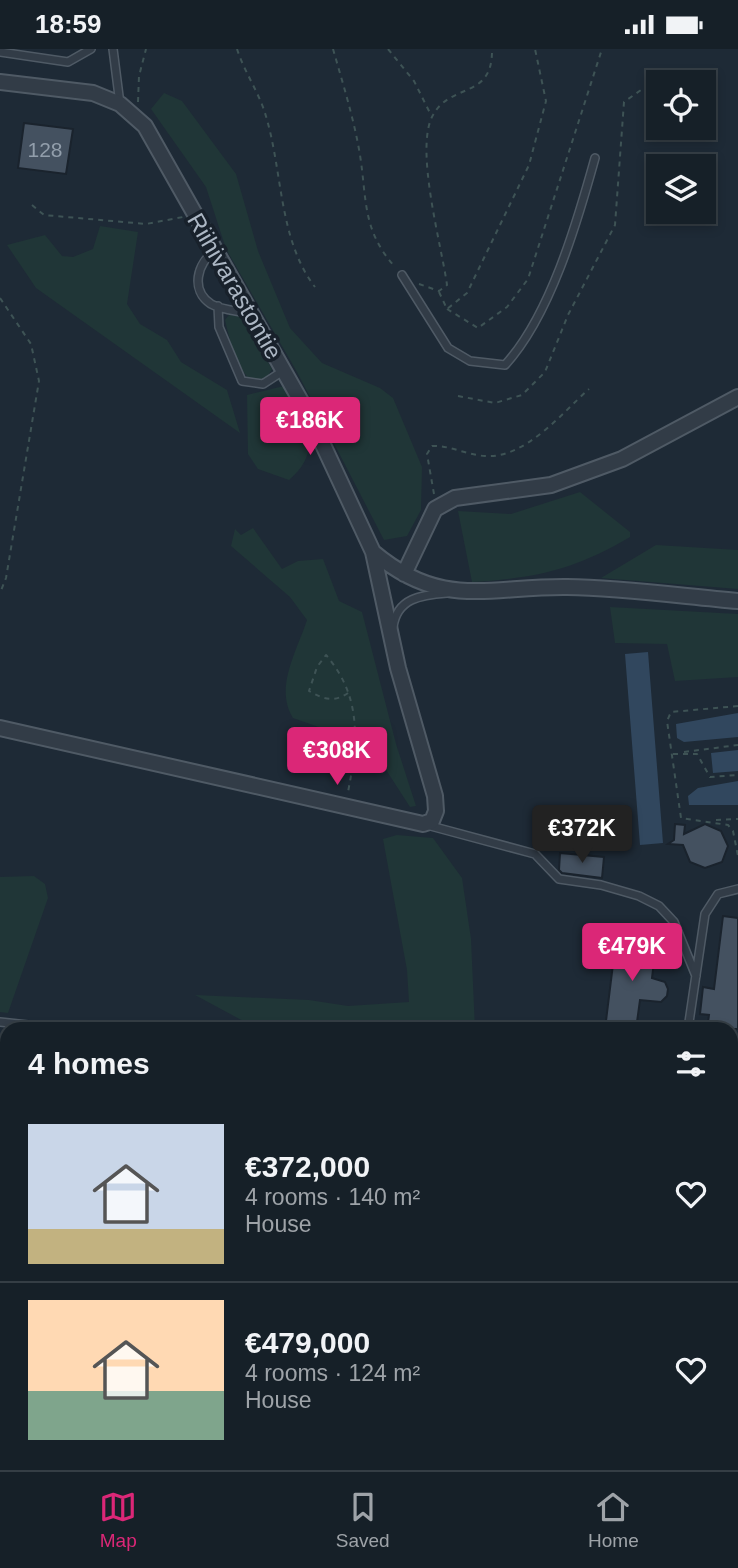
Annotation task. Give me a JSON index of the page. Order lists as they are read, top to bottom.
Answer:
{
  "streets": {
    "street": ["Riihivarastontie"]
  },
  "house_numbers": ["128"],
  "page": {
    "status": "18:59",
    "price": [
      "€186K",
      "€308K",
      "€372K",
      "€479K"
    ],
    "heading": "4 homes",
    "list": [
      {
        "name": "€372,000",
        "note": "4 rooms · 140 m² · House"
      },
      {
        "name": "€479,000",
        "note": "4 rooms · 124 m² · House"
      }
    ],
    "tabs": ["Map", "Saved", "Home"]
  }
}
